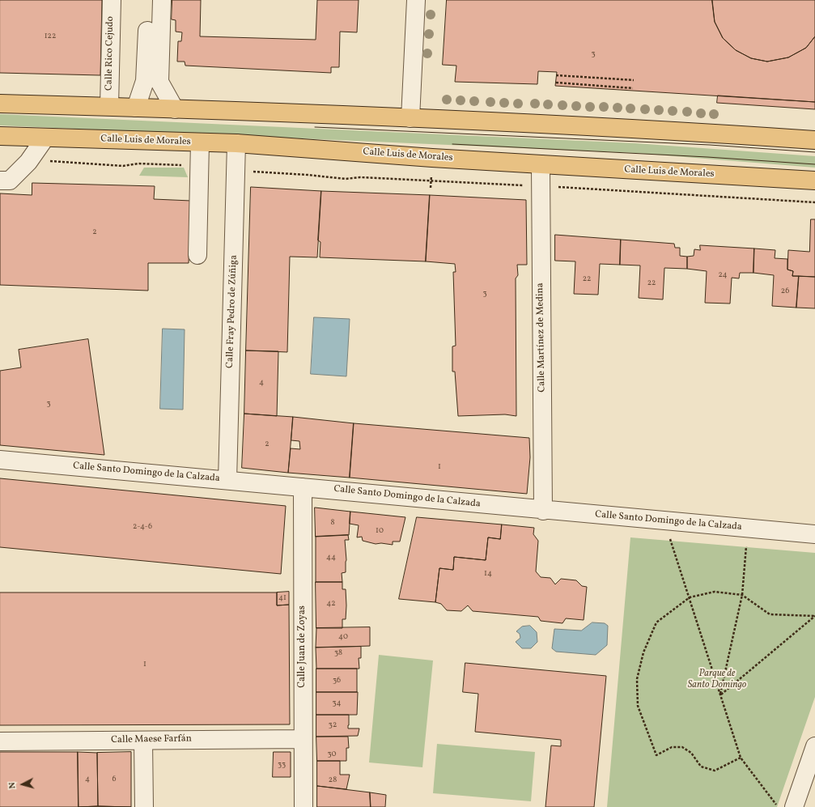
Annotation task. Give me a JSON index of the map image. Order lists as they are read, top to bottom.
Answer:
{
  "streets": {
    "main road": ["Calle Luis de Morales"],
    "street": [
      "Calle Rico Cejudo",
      "Calle Fray Pedro de Zúñiga",
      "Calle Martínez de Medina",
      "Calle Santo Domingo de la Calzada",
      "Calle Juan de Zoyas",
      "Calle Maese Farfán"
    ]
  },
  "crossings": [
    ["Calle Luis de Morales", "Calle Fray Pedro de Zúñiga"],
    ["Calle Luis de Morales", "Calle Martínez de Medina"],
    ["Calle Fray Pedro de Zúñiga", "Calle Santo Domingo de la Calzada"],
    ["Calle Martínez de Medina", "Calle Santo Domingo de la Calzada"],
    ["Calle Santo Domingo de la Calzada", "Calle Juan de Zoyas"],
    ["Calle Juan de Zoyas", "Calle Maese Farfán"]
  ],
  "parks": ["Parque de Santo Domingo"],
  "house_numbers": [
    "122",
    "3",
    "2",
    "24",
    "22",
    "22",
    "26",
    "3",
    "4",
    "3",
    "2",
    "1",
    "8",
    "2-4-6",
    "10",
    "44",
    "14",
    "41",
    "42",
    "40",
    "38",
    "1",
    "36",
    "34",
    "32",
    "30",
    "33",
    "4",
    "6",
    "28"
  ],
  "north": "left"
}
